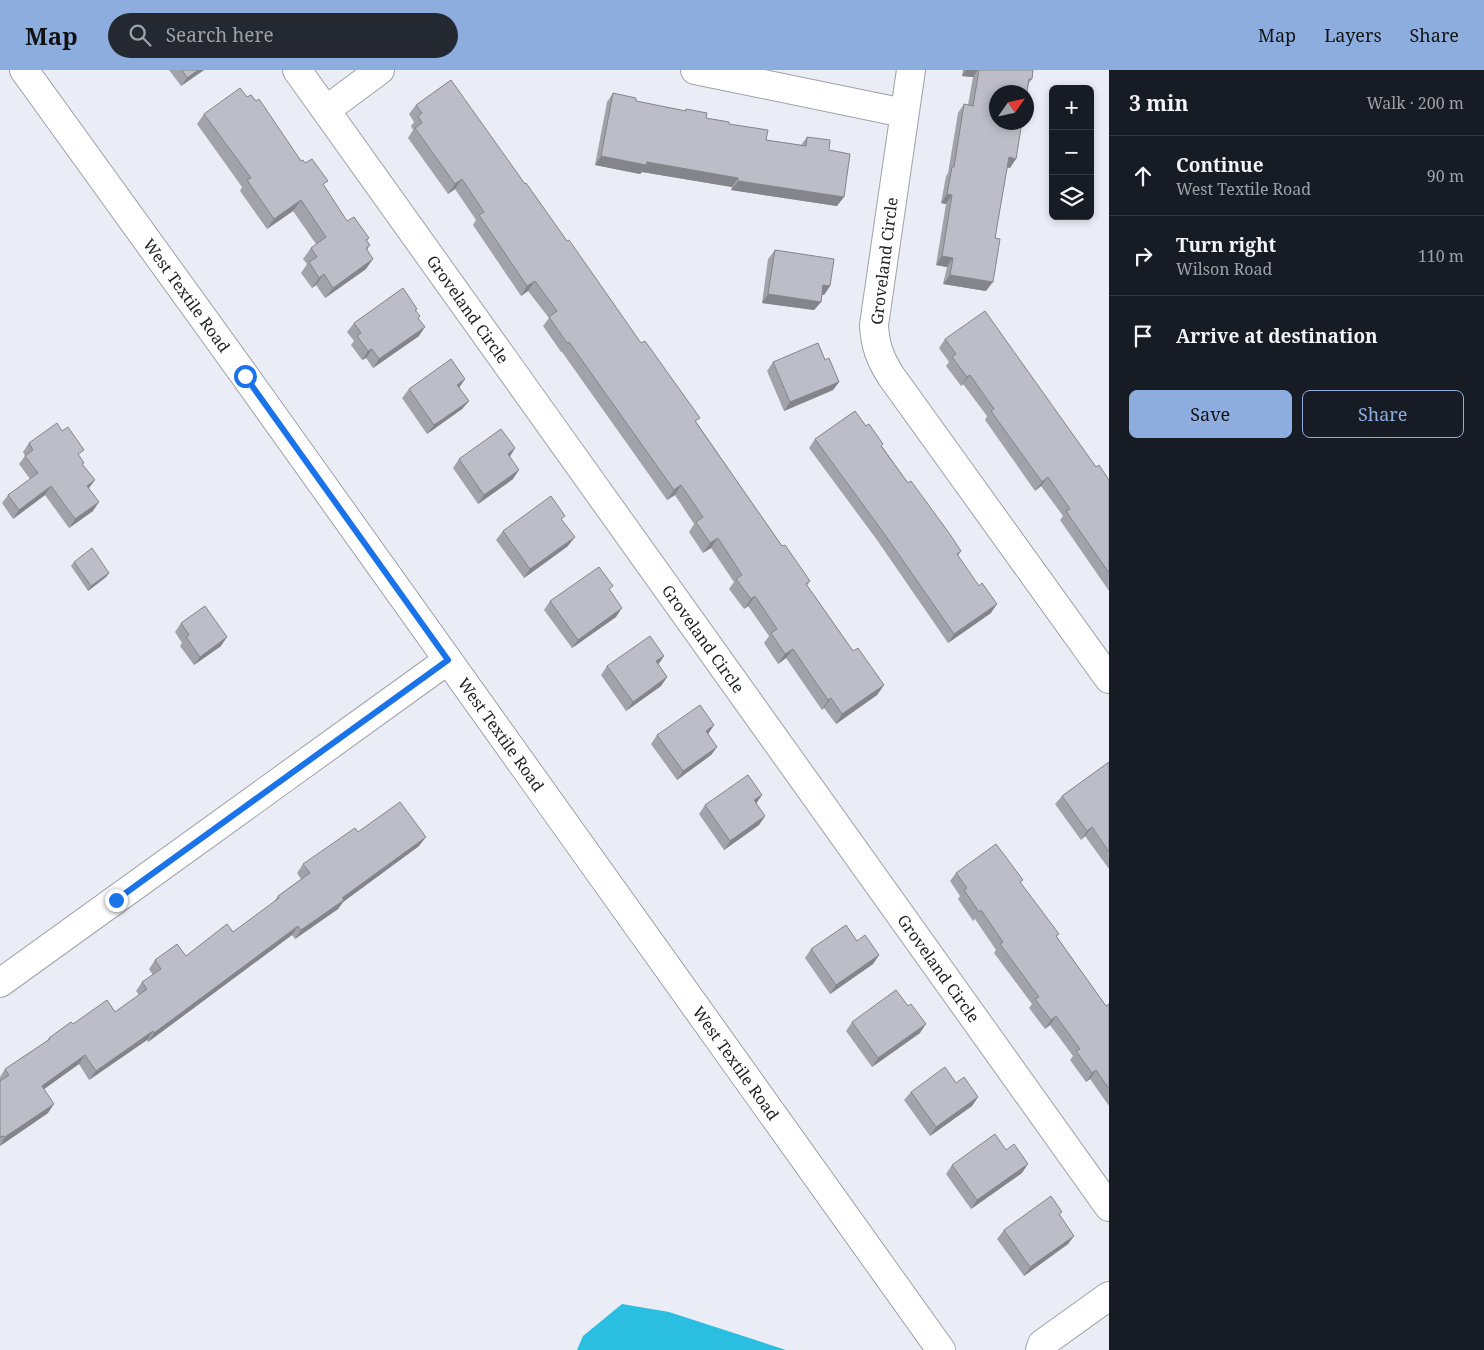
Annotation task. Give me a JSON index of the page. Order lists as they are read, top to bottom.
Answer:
{
  "streets": {
    "street": ["Groveland Circle", "West Textile Road"]
  },
  "north": "top right",
  "page": {
    "header": "Map",
    "search": "Search here",
    "nav": ["Map", "Layers", "Share"],
    "heading": ["3 min", "Walk · 200 m"],
    "map_buttons": ["+", "−"],
    "list": [
      ["Continue", "West Textile Road", "90 m"],
      ["Turn right", "Wilson Road", "110 m"],
      "Arrive at destination"
    ],
    "buttons": ["Save", "Share"]
  }
}
